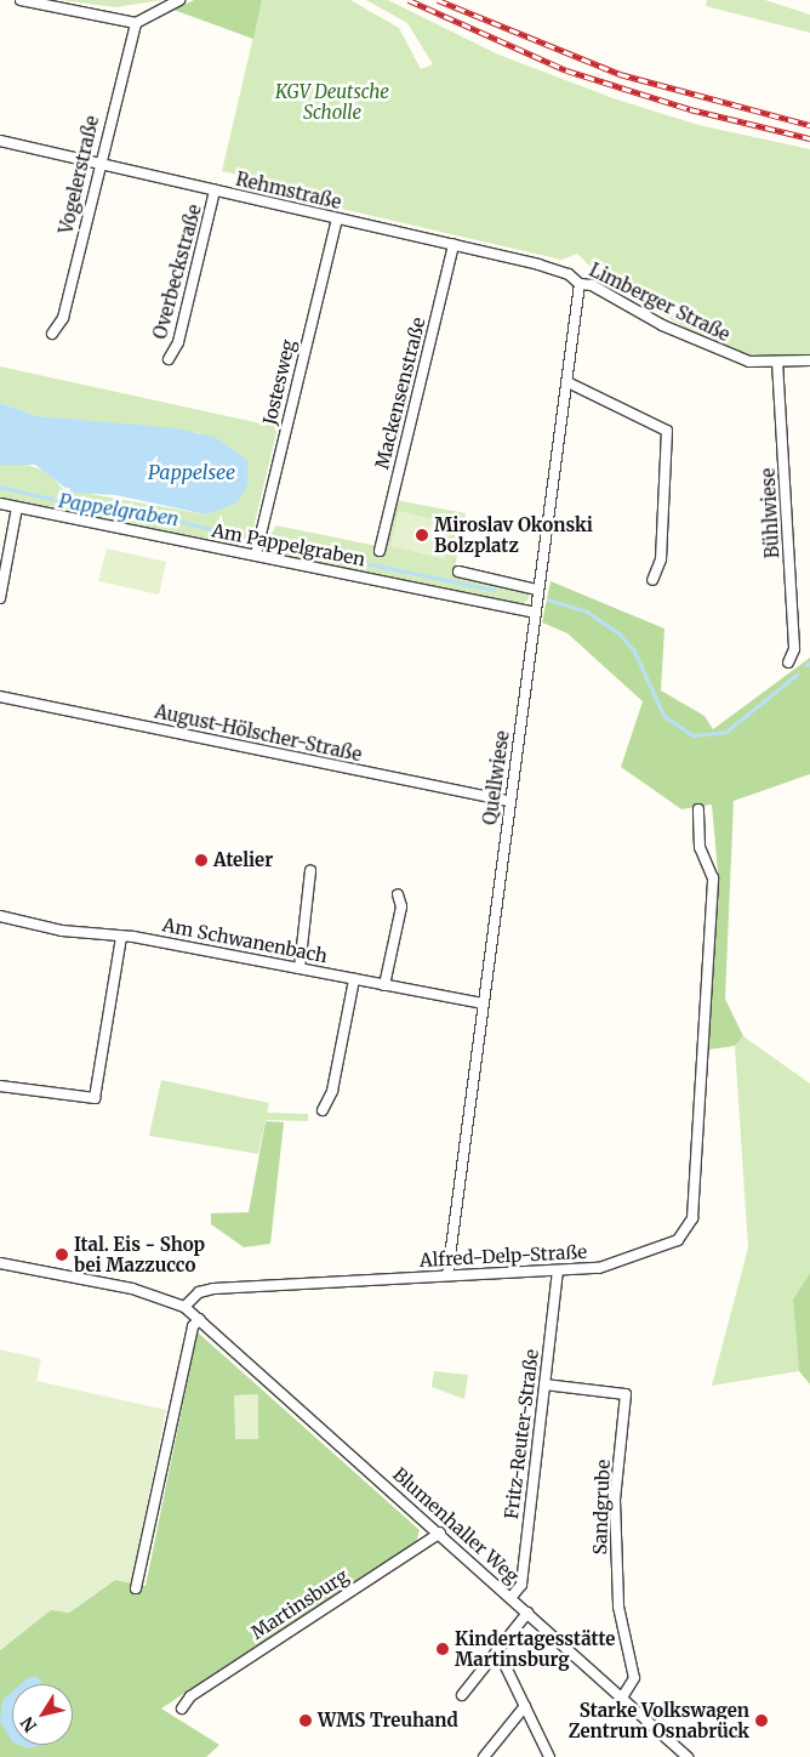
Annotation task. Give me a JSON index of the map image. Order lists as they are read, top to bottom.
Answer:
{
  "streets": {
    "street": [
      "Vogelerstraße",
      "Rehmstraße",
      "Overbeckstraße",
      "Limberger Straße",
      "Jostesweg",
      "Mackensenstraße",
      "Bühlwiese",
      "Am Pappelgraben",
      "August-Hölscher-Straße",
      "Quellwiese",
      "Am Schwanenbach",
      "Alfred-Delp-Straße",
      "Fritz-Reuter-Straße",
      "Sandgrube",
      "Blumenhaller Weg",
      "Martinsburg"
    ]
  },
  "crossings": [
    ["Vogelerstraße", "Rehmstraße"],
    ["Rehmstraße", "Overbeckstraße"],
    ["Rehmstraße", "Limberger Straße"],
    ["Rehmstraße", "Jostesweg"],
    ["Rehmstraße", "Mackensenstraße"],
    ["Limberger Straße", "Bühlwiese"],
    ["Limberger Straße", "Quellwiese"],
    ["Jostesweg", "Am Pappelgraben"],
    ["Am Pappelgraben", "Quellwiese"],
    ["August-Hölscher-Straße", "Quellwiese"],
    ["Quellwiese", "Am Schwanenbach"],
    ["Quellwiese", "Alfred-Delp-Straße"],
    ["Alfred-Delp-Straße", "Fritz-Reuter-Straße"],
    ["Alfred-Delp-Straße", "Blumenhaller Weg"],
    ["Fritz-Reuter-Straße", "Sandgrube"],
    ["Fritz-Reuter-Straße", "Blumenhaller Weg"],
    ["Sandgrube", "Blumenhaller Weg"],
    ["Blumenhaller Weg", "Martinsburg"]
  ],
  "water": ["Pappelsee", "Pappelgraben"],
  "parks": ["KGV Deutsche Scholle"],
  "places": [
    "Miroslav Okonski Bolzplatz",
    "Atelier",
    "Ital. Eis - Shop bei Mazzucco",
    "Kindertagesstätte Martinsburg",
    "WMS Treuhand",
    "Starke Volkswagen Zentrum Osnabrück"
  ],
  "north": "bottom left"
}
